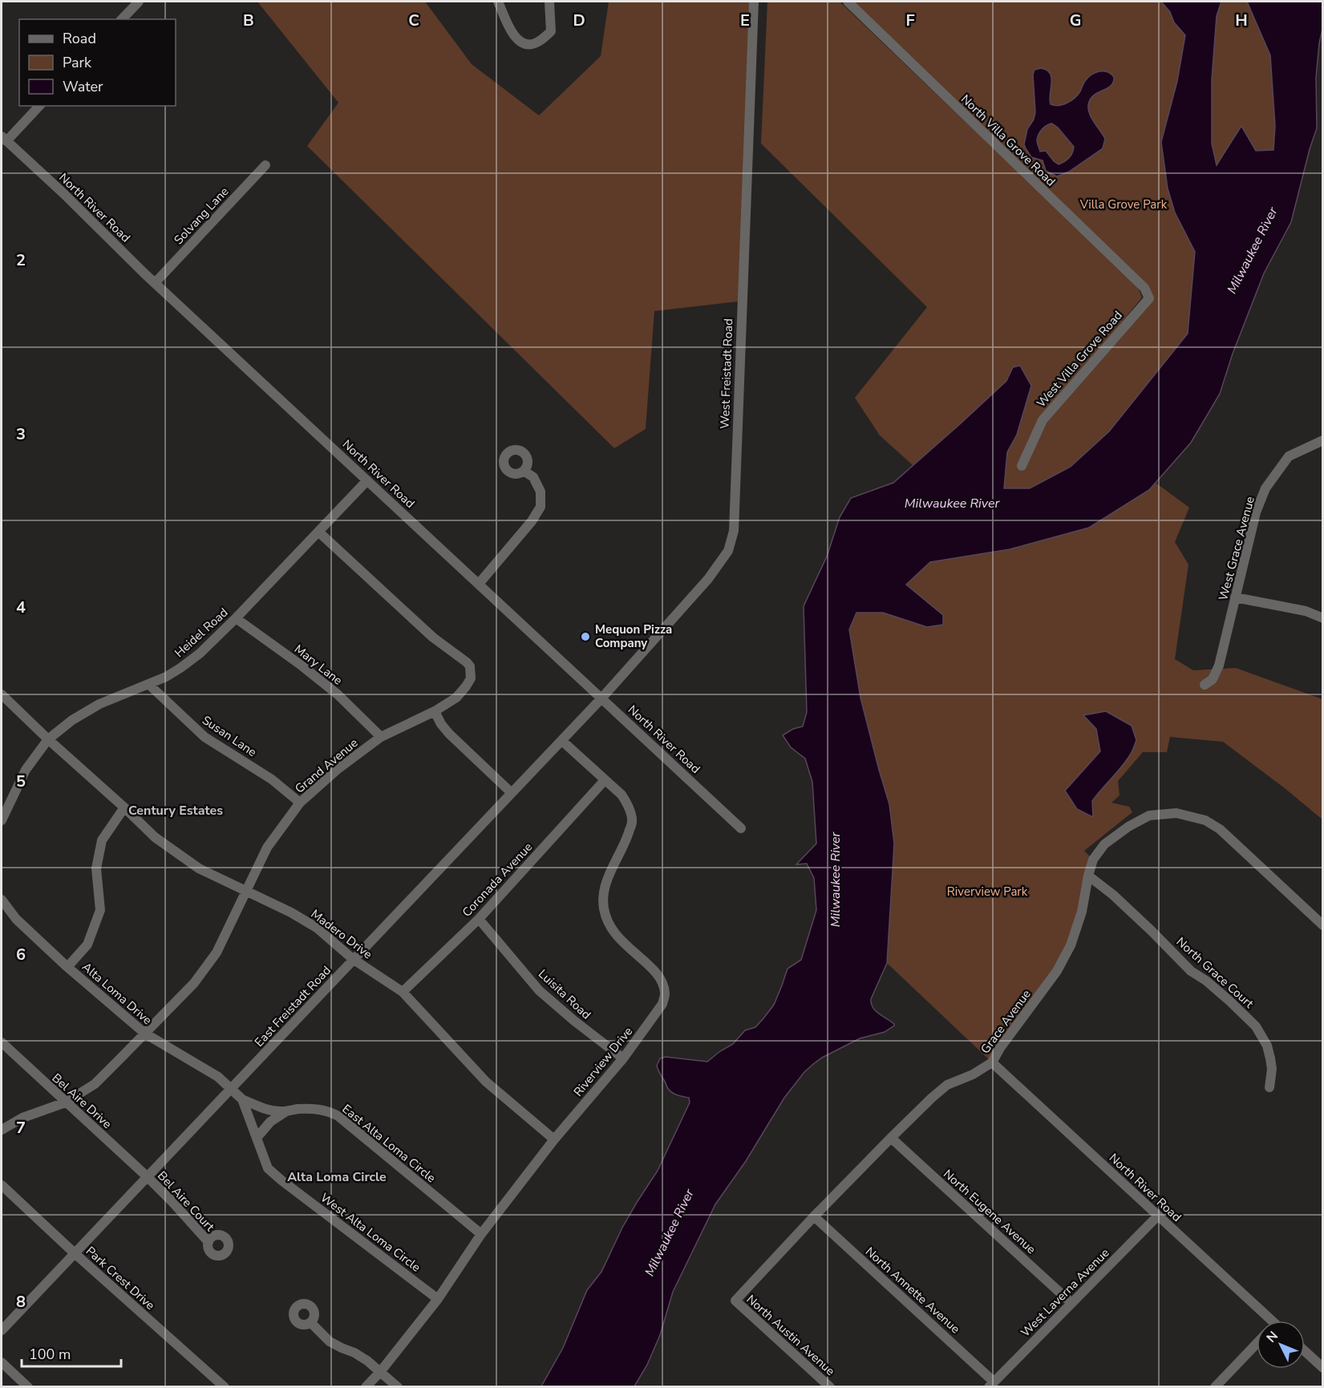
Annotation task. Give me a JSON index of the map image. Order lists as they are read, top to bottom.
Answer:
{
  "streets": {
    "street": [
      "North Villa Grove Road",
      "North River Road",
      "Solvang Lane",
      "West Villa Grove Road",
      "West Freistadt Road",
      "West Grace Avenue",
      "Heidel Road",
      "Mary Lane",
      "Susan Lane",
      "Grand Avenue",
      "Coronada Avenue",
      "Madero Drive",
      "North Grace Court",
      "Alta Loma Drive",
      "Luisita Road",
      "East Freistadt Road",
      "Grace Avenue",
      "Riverview Drive",
      "Bel Aire Drive",
      "East Alta Loma Circle",
      "Bel Aire Court",
      "North Eugene Avenue",
      "West Alta Loma Circle",
      "Park Crest Drive",
      "North Annette Avenue",
      "West Laverna Avenue",
      "North Austin Avenue"
    ]
  },
  "crossings": [
    ["North Villa Grove Road", "West Villa Grove Road"],
    ["North River Road", "Solvang Lane"],
    ["North River Road", "West Freistadt Road"],
    ["North River Road", "Heidel Road"],
    ["North River Road", "East Freistadt Road"],
    ["North River Road", "Grace Avenue"],
    ["North River Road", "West Laverna Avenue"],
    ["West Freistadt Road", "East Freistadt Road"],
    ["Heidel Road", "Mary Lane"],
    ["Heidel Road", "Susan Lane"],
    ["Heidel Road", "Grand Avenue"],
    ["Heidel Road", "Madero Drive"],
    ["Mary Lane", "Grand Avenue"],
    ["Susan Lane", "Grand Avenue"],
    ["Grand Avenue", "Madero Drive"],
    ["Grand Avenue", "Alta Loma Drive"],
    ["Grand Avenue", "Bel Aire Drive"],
    ["Coronada Avenue", "Madero Drive"],
    ["Coronada Avenue", "Luisita Road"],
    ["Coronada Avenue", "Riverview Drive"],
    ["Madero Drive", "East Freistadt Road"],
    ["Madero Drive", "Riverview Drive"],
    ["North Grace Court", "Grace Avenue"],
    ["Alta Loma Drive", "East Freistadt Road"],
    ["Alta Loma Drive", "West Alta Loma Circle"],
    ["Luisita Road", "Riverview Drive"],
    ["East Freistadt Road", "Riverview Drive"],
    ["East Freistadt Road", "Bel Aire Drive"],
    ["East Freistadt Road", "Bel Aire Court"],
    ["East Freistadt Road", "West Alta Loma Circle"],
    ["East Freistadt Road", "Park Crest Drive"],
    ["Grace Avenue", "North Eugene Avenue"],
    ["Grace Avenue", "North Annette Avenue"],
    ["Grace Avenue", "North Austin Avenue"],
    ["Riverview Drive", "East Alta Loma Circle"],
    ["Riverview Drive", "West Alta Loma Circle"],
    ["Bel Aire Drive", "Bel Aire Court"],
    ["East Alta Loma Circle", "West Alta Loma Circle"],
    ["North Eugene Avenue", "West Laverna Avenue"],
    ["North Annette Avenue", "West Laverna Avenue"]
  ],
  "districts": ["Century Estates", "Alta Loma Circle"],
  "water": ["Milwaukee River"],
  "parks": ["Villa Grove Park", "Riverview Park"],
  "places": ["Mequon Pizza Company"],
  "legend": ["Road", "Park", "Water"],
  "scale_bar": "100 m",
  "north": "top left",
  "grid": {
    "columns": [
      "B",
      "C",
      "D",
      "E",
      "F",
      "G",
      "H"
    ],
    "rows": [
      "2",
      "3",
      "4",
      "5",
      "6",
      "7",
      "8"
    ]
  }
}
